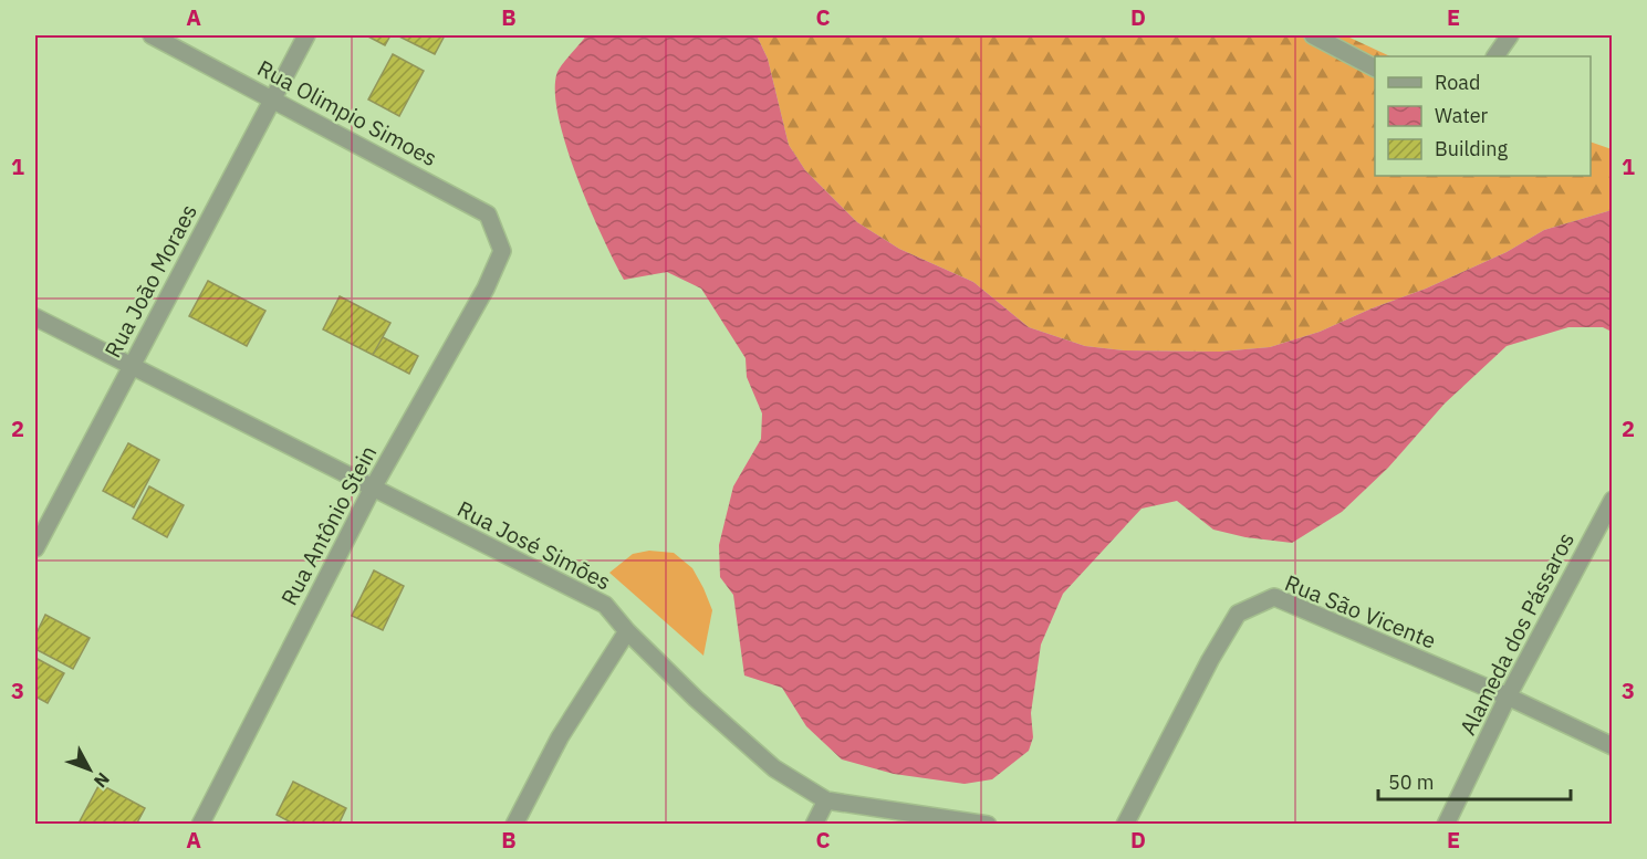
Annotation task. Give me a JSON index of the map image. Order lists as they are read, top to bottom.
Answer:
{
  "streets": {
    "street": [
      "Rua Olimpio Simoes",
      "Rua João Moraes",
      "Rua Antônio Stein",
      "Rua José Simões",
      "Rua São Vicente",
      "Alameda dos Pássaros"
    ]
  },
  "crossings": [
    ["Rua Olimpio Simoes", "Rua João Moraes"],
    ["Rua Olimpio Simoes", "Rua Antônio Stein"],
    ["Rua João Moraes", "Rua José Simões"],
    ["Rua Antônio Stein", "Rua José Simões"],
    ["Rua São Vicente", "Alameda dos Pássaros"]
  ],
  "legend": ["Road", "Water", "Building"],
  "scale_bar": "50 m",
  "north": "bottom right",
  "grid": {
    "columns": [
      "A",
      "B",
      "C",
      "D",
      "E"
    ],
    "rows": ["1", "2", "3"]
  }
}
